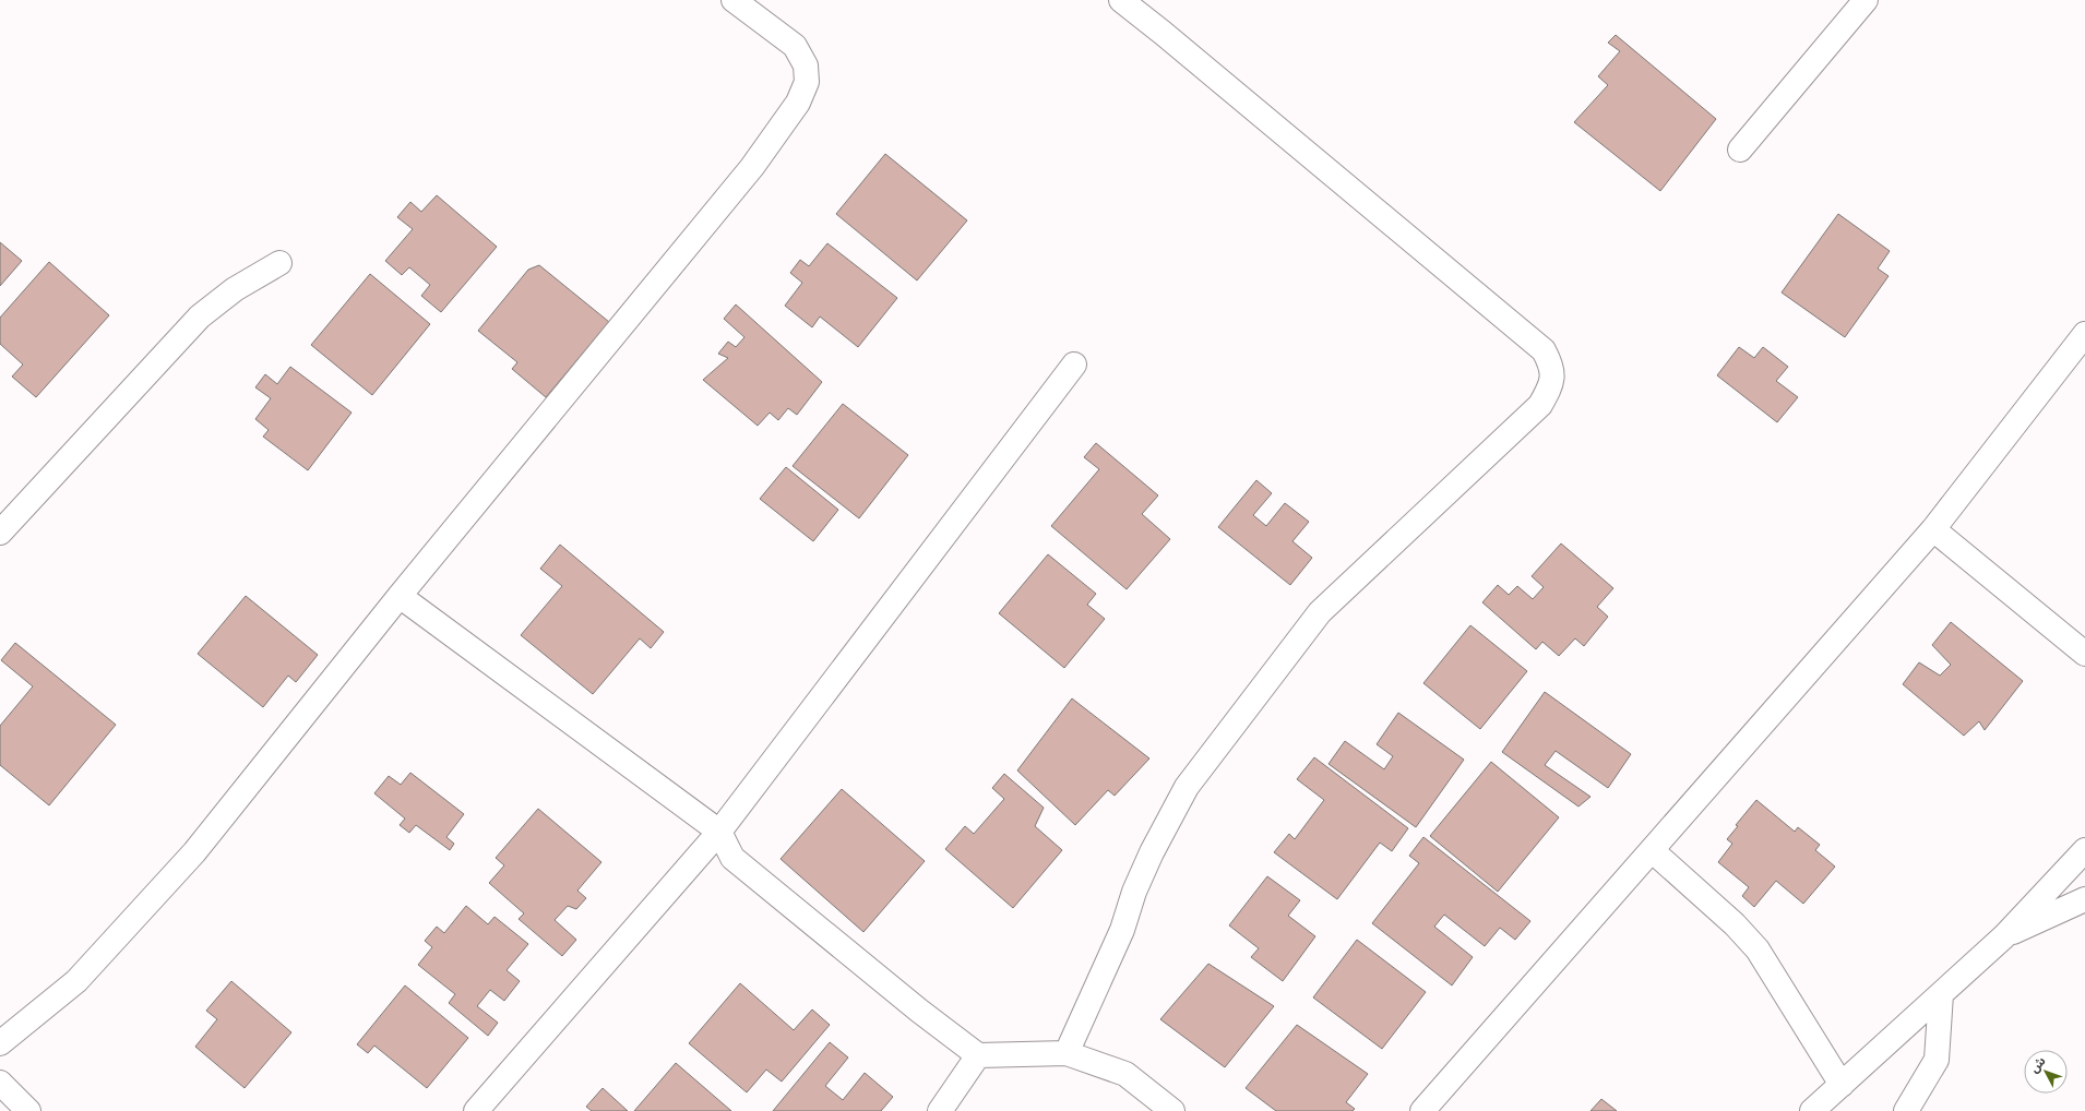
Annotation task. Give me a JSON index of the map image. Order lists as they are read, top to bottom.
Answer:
{
  "north": "top left"
}
